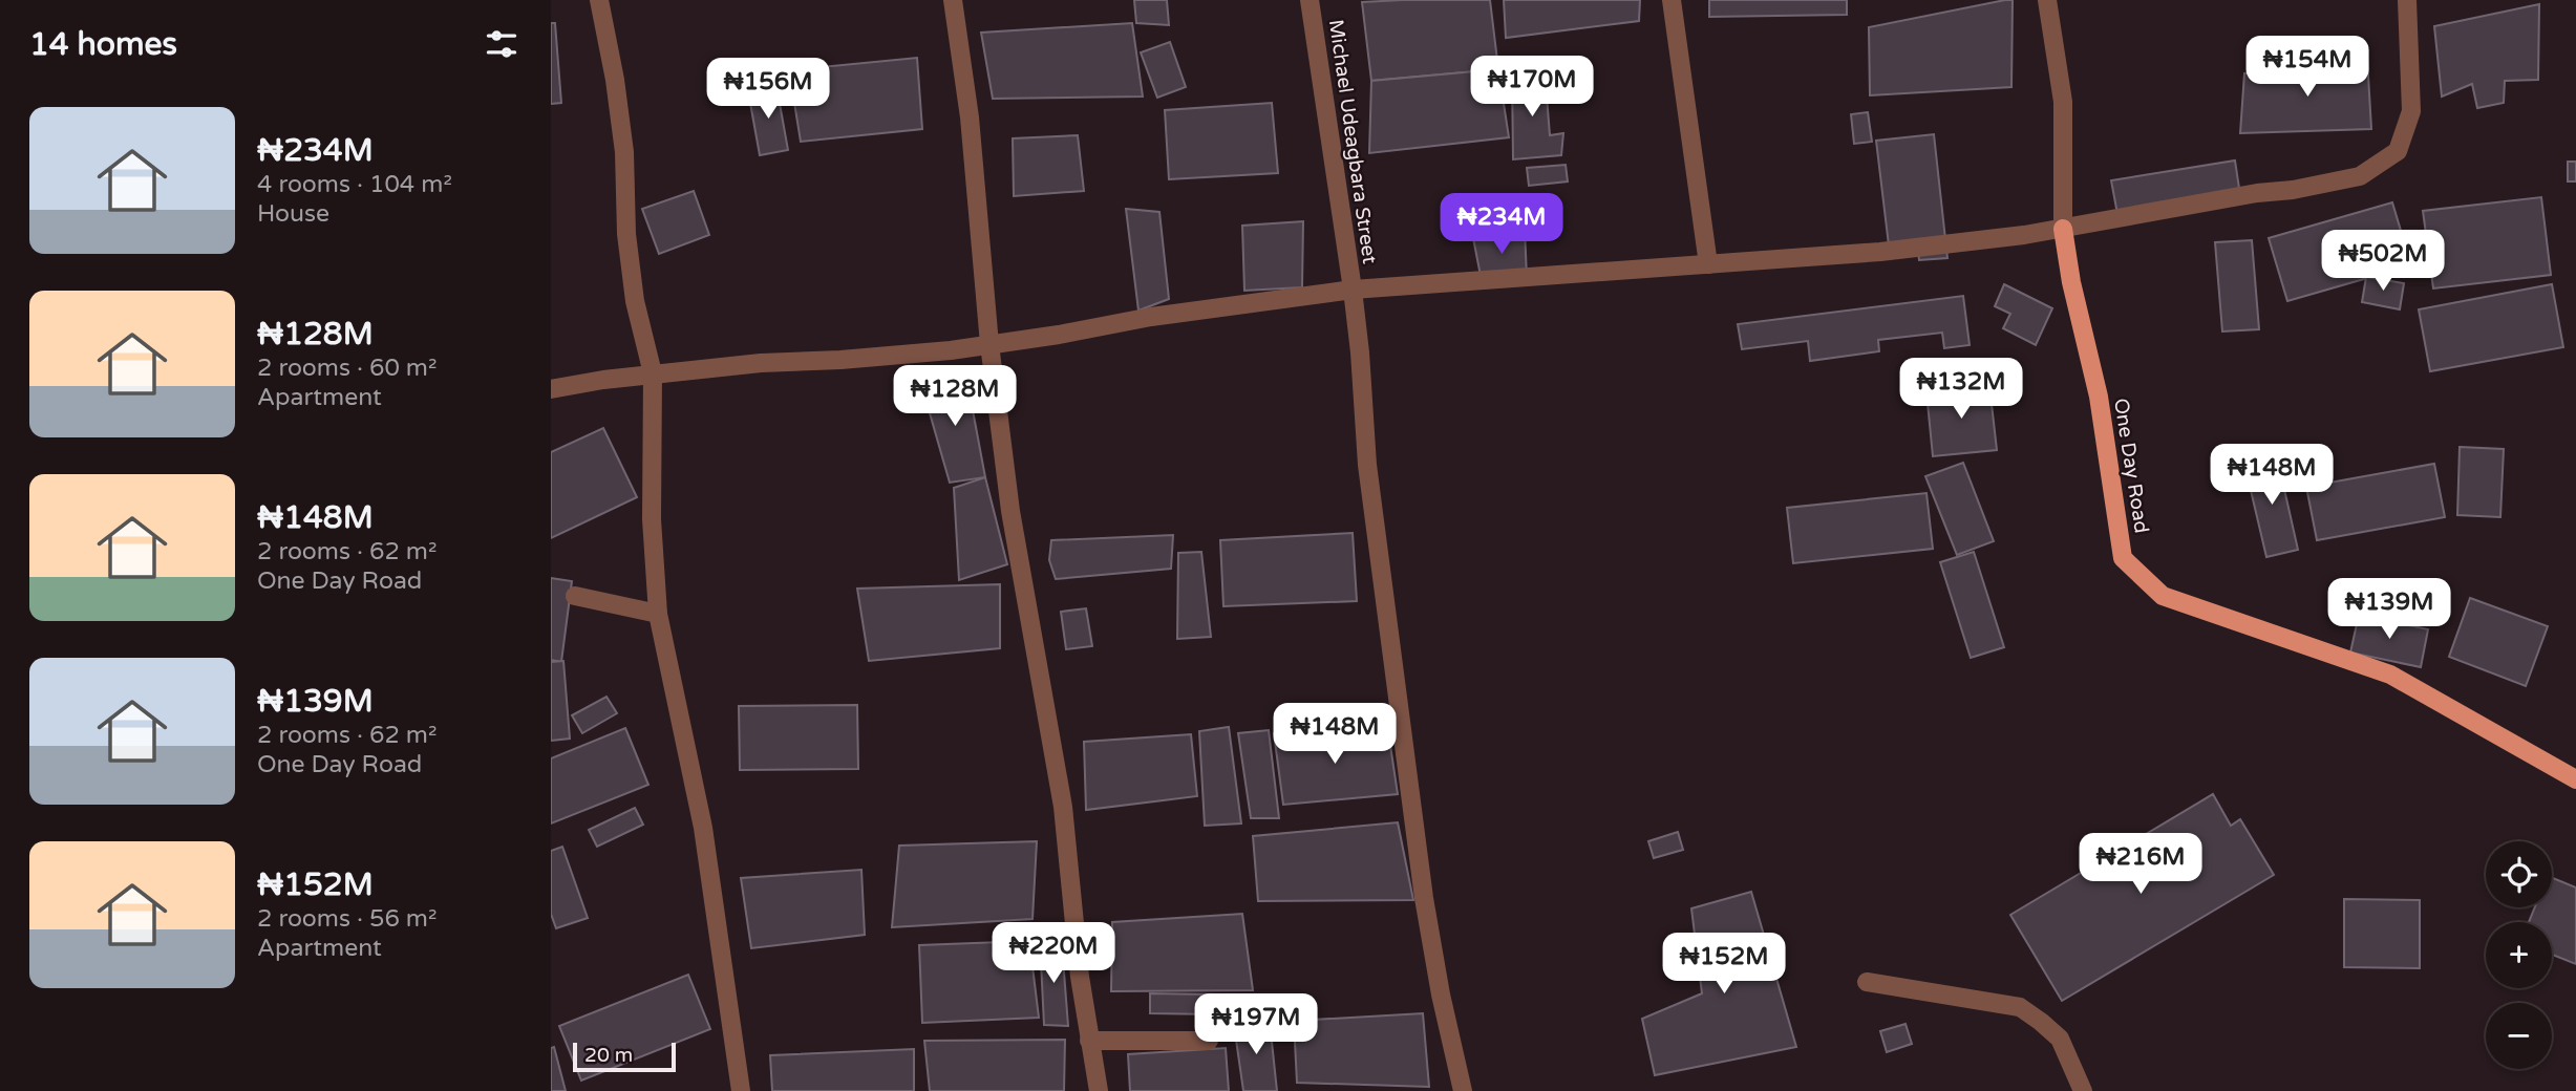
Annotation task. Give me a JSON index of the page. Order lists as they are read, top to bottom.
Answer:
{
  "streets": {
    "main road": ["One Day Road"],
    "street": ["Michael Udeagbara Street"]
  },
  "scale_bar": "20 m",
  "page": {
    "heading": "14 homes",
    "price": [
      "₦154M",
      "₦170M",
      "₦156M",
      "₦234M",
      "₦502M",
      "₦132M",
      "₦128M",
      "₦148M",
      "₦139M",
      "₦148M",
      "₦216M",
      "₦220M",
      "₦152M",
      "₦197M"
    ],
    "list": [
      {
        "name": "₦234M",
        "note": "4 rooms · 104 m² · House"
      },
      {
        "name": "₦128M",
        "note": "2 rooms · 60 m² · Apartment"
      },
      {
        "name": "₦148M",
        "note": "2 rooms · 62 m² · One Day Road"
      },
      {
        "name": "₦139M",
        "note": "2 rooms · 62 m² · One Day Road"
      },
      {
        "name": "₦152M",
        "note": "2 rooms · 56 m² · Apartment"
      }
    ],
    "map_buttons": ["+", "−"],
    "scale": "20 m"
  }
}
